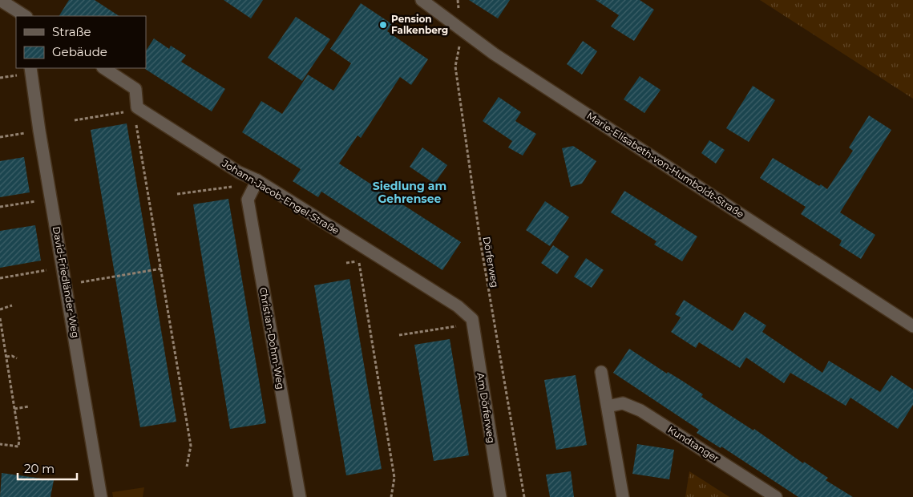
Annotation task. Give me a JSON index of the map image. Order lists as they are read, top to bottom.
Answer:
{
  "streets": {
    "street": [
      "Marie-Elisabeth-von-Humboldt-Straße",
      "Johann-Jacob-Engel-Straße",
      "David-Friedländer-Weg",
      "Christian-Dohm-Weg",
      "Am Dörferweg",
      "Kundtanger"
    ],
    "path": ["Dörferweg"]
  },
  "crossings": [
    ["Marie-Elisabeth-von-Humboldt-Straße", "Dörferweg"],
    ["Johann-Jacob-Engel-Straße", "Christian-Dohm-Weg"],
    ["Johann-Jacob-Engel-Straße", "Am Dörferweg"]
  ],
  "districts": ["Siedlung am Gehrensee"],
  "places": ["Pension Falkenberg"],
  "legend": ["Straße", "Gebäude"],
  "scale_bar": "20 m"
}
